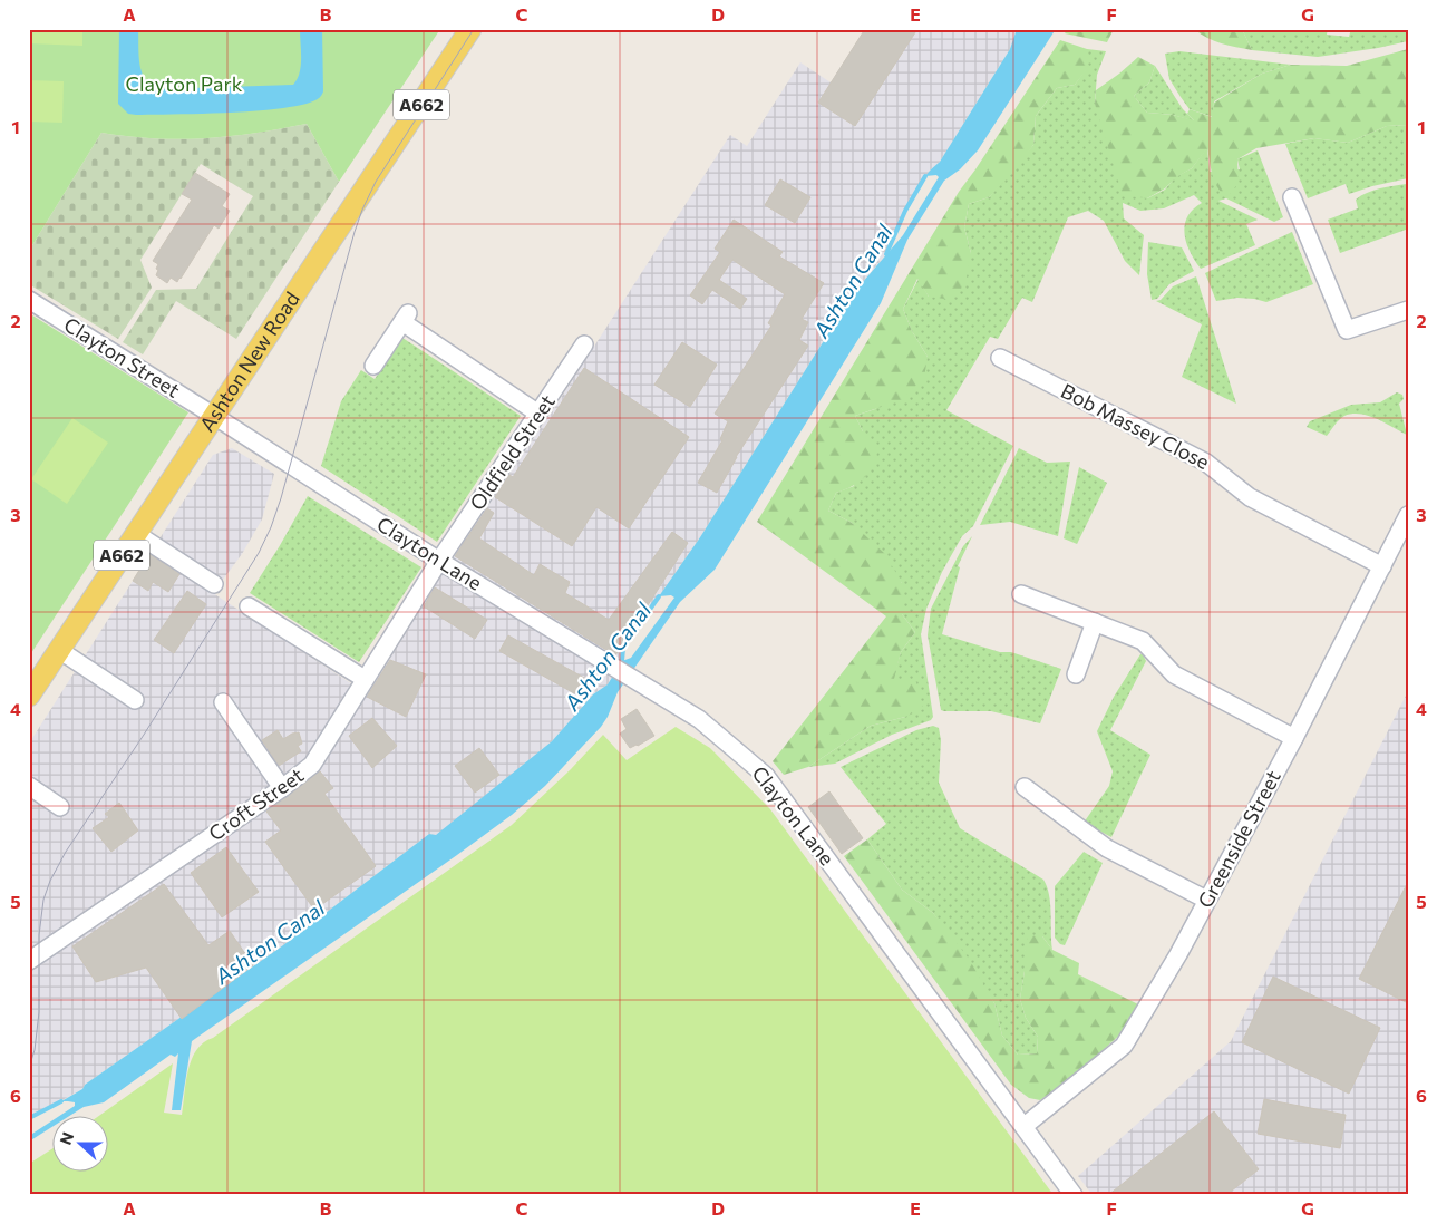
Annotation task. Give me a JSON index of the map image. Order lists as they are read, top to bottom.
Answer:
{
  "streets": {
    "main road": ["A662", "Ashton New Road"],
    "street": [
      "Clayton Street",
      "Bob Massey Close",
      "Oldfield Street",
      "Clayton Lane",
      "Croft Street",
      "Greenside Street"
    ]
  },
  "crossings": [
    ["Clayton Street", "Ashton New Road"],
    ["Clayton Street", "Clayton Lane"],
    ["Ashton New Road", "Clayton Lane"],
    ["Bob Massey Close", "Greenside Street"],
    ["Oldfield Street", "Clayton Lane"],
    ["Oldfield Street", "Croft Street"],
    ["Clayton Lane", "Croft Street"],
    ["Clayton Lane", "Greenside Street"]
  ],
  "water": ["Ashton Canal"],
  "parks": ["Clayton Park"],
  "north": "left",
  "grid": {
    "columns": [
      "A",
      "B",
      "C",
      "D",
      "E",
      "F",
      "G"
    ],
    "rows": [
      "1",
      "2",
      "3",
      "4",
      "5",
      "6"
    ]
  }
}
